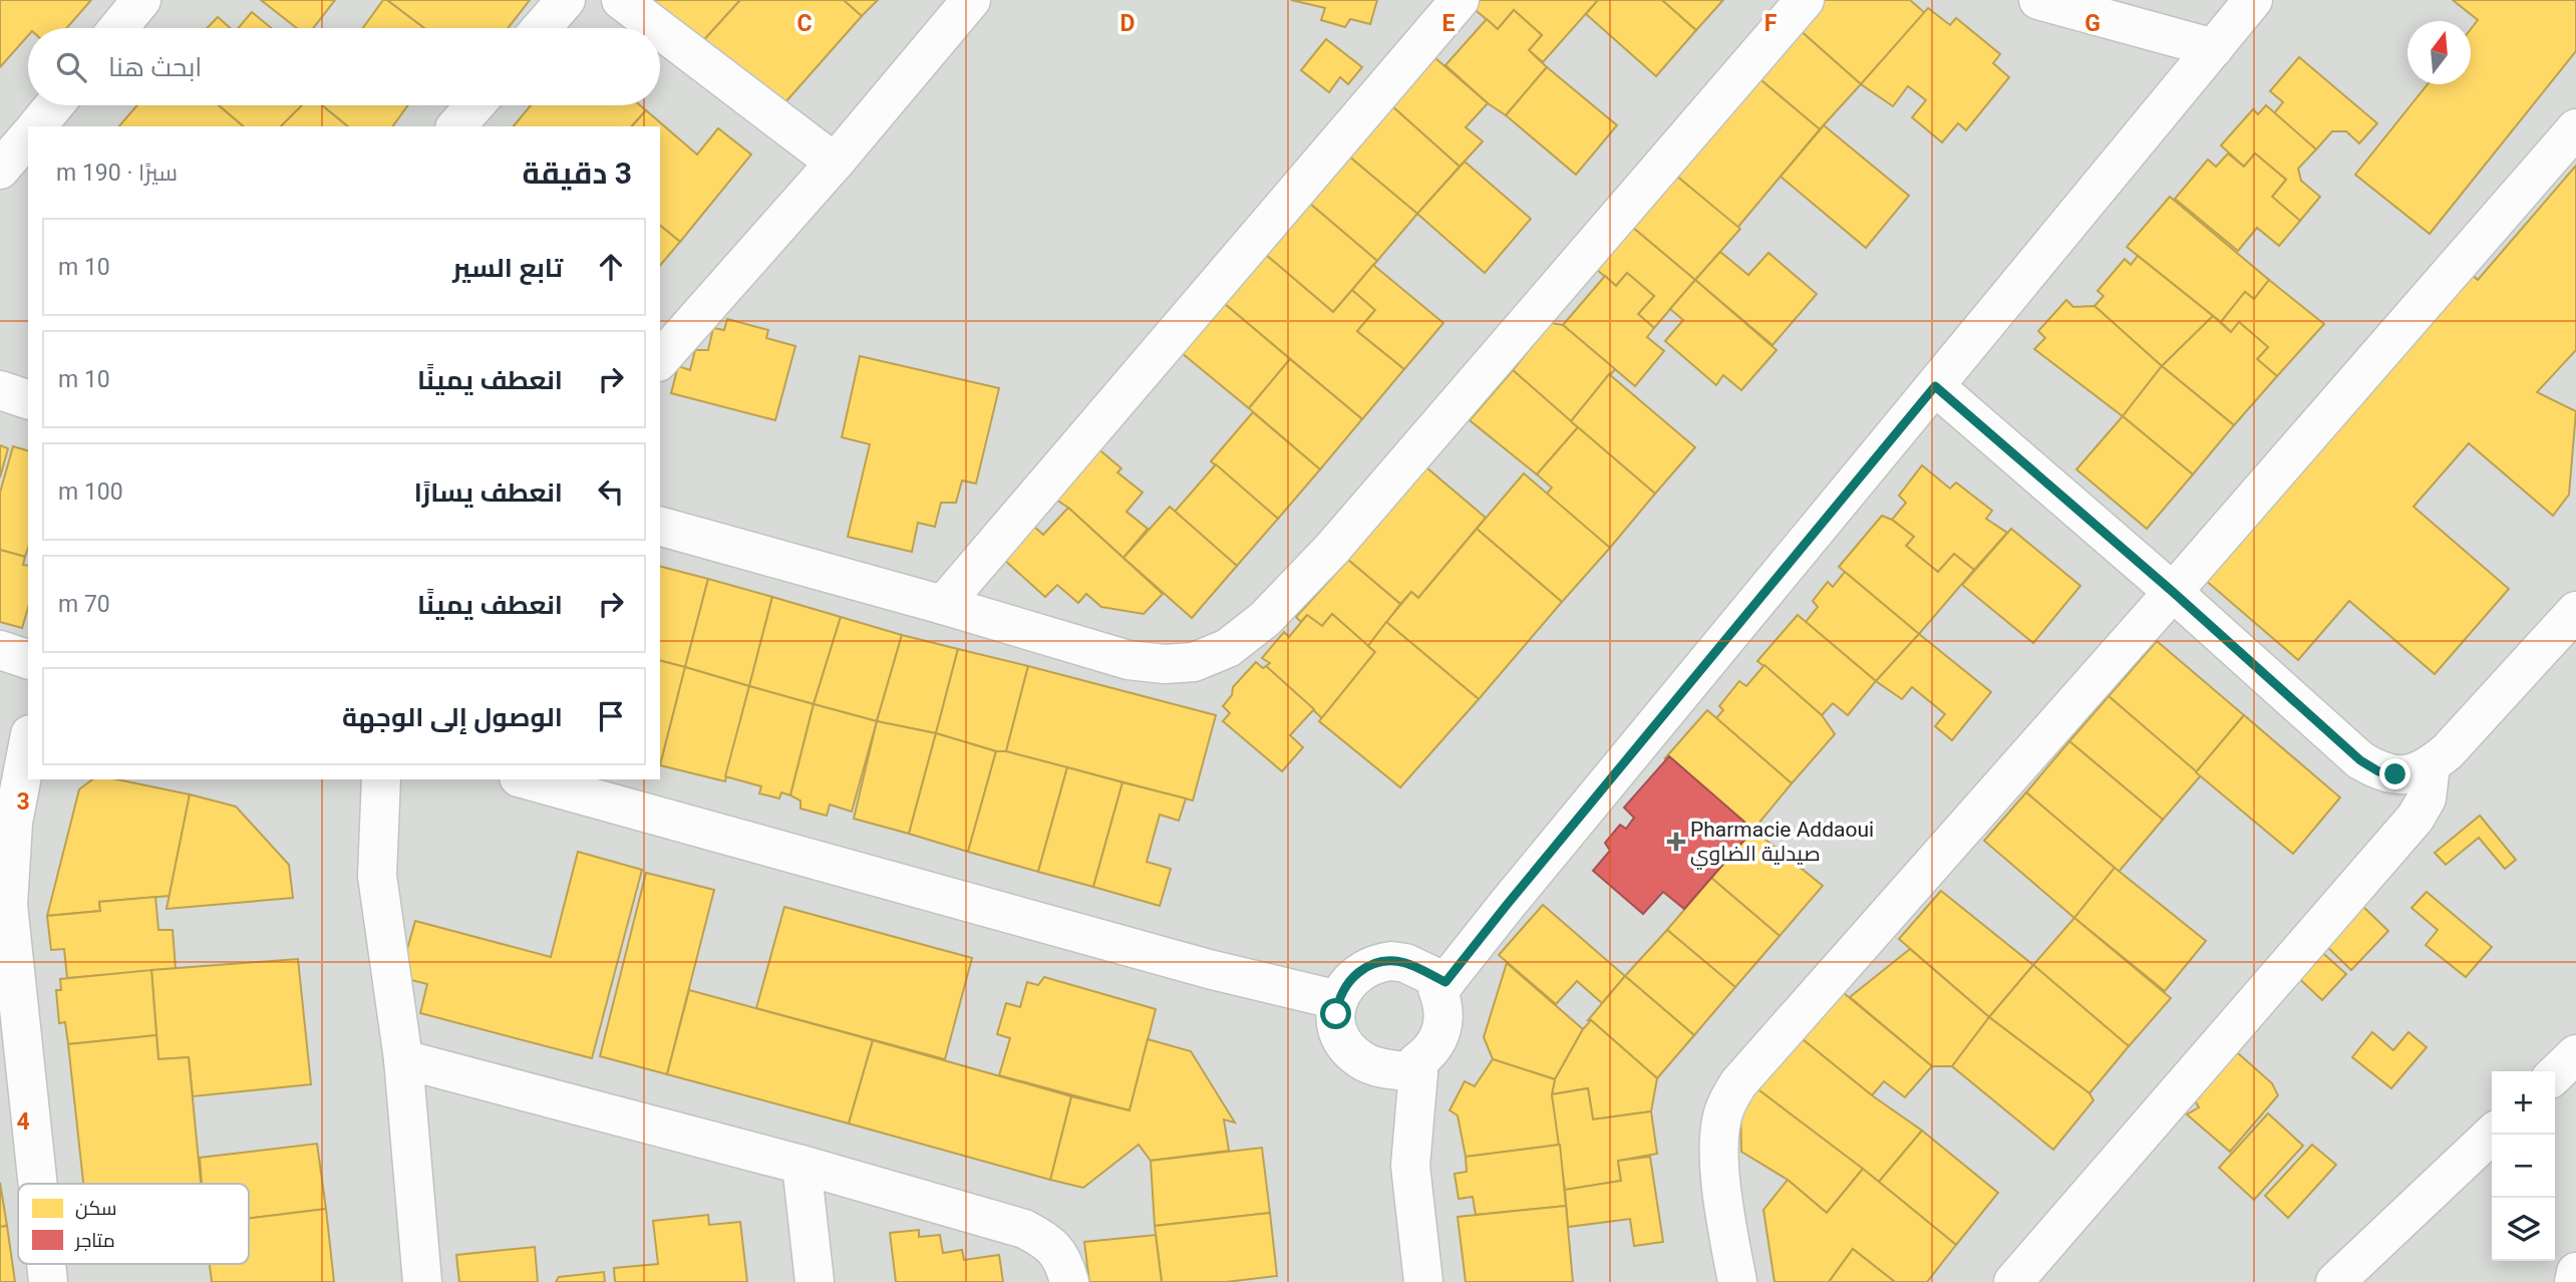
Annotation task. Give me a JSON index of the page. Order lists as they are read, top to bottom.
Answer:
{
  "places": {
    "health": ["Pharmacie Addaoui صيدلية الضاوي"]
  },
  "legend": ["سكن", "متاجر"],
  "north": "top",
  "page": {
    "search": "ابحث هنا",
    "heading": ["3 دقيقة", "سيرًا · 190 m"],
    "list": [
      ["تابع السير", "10 m"],
      ["انعطف يمينًا", "10 m"],
      ["انعطف يسارًا", "100 m"],
      ["انعطف يمينًا", "70 m"],
      "الوصول إلى الوجهة"
    ],
    "map_buttons": ["+", "−"]
  },
  "grid": {
    "columns": [
      "C",
      "D",
      "E",
      "F",
      "G"
    ],
    "rows": ["3", "4"]
  }
}
